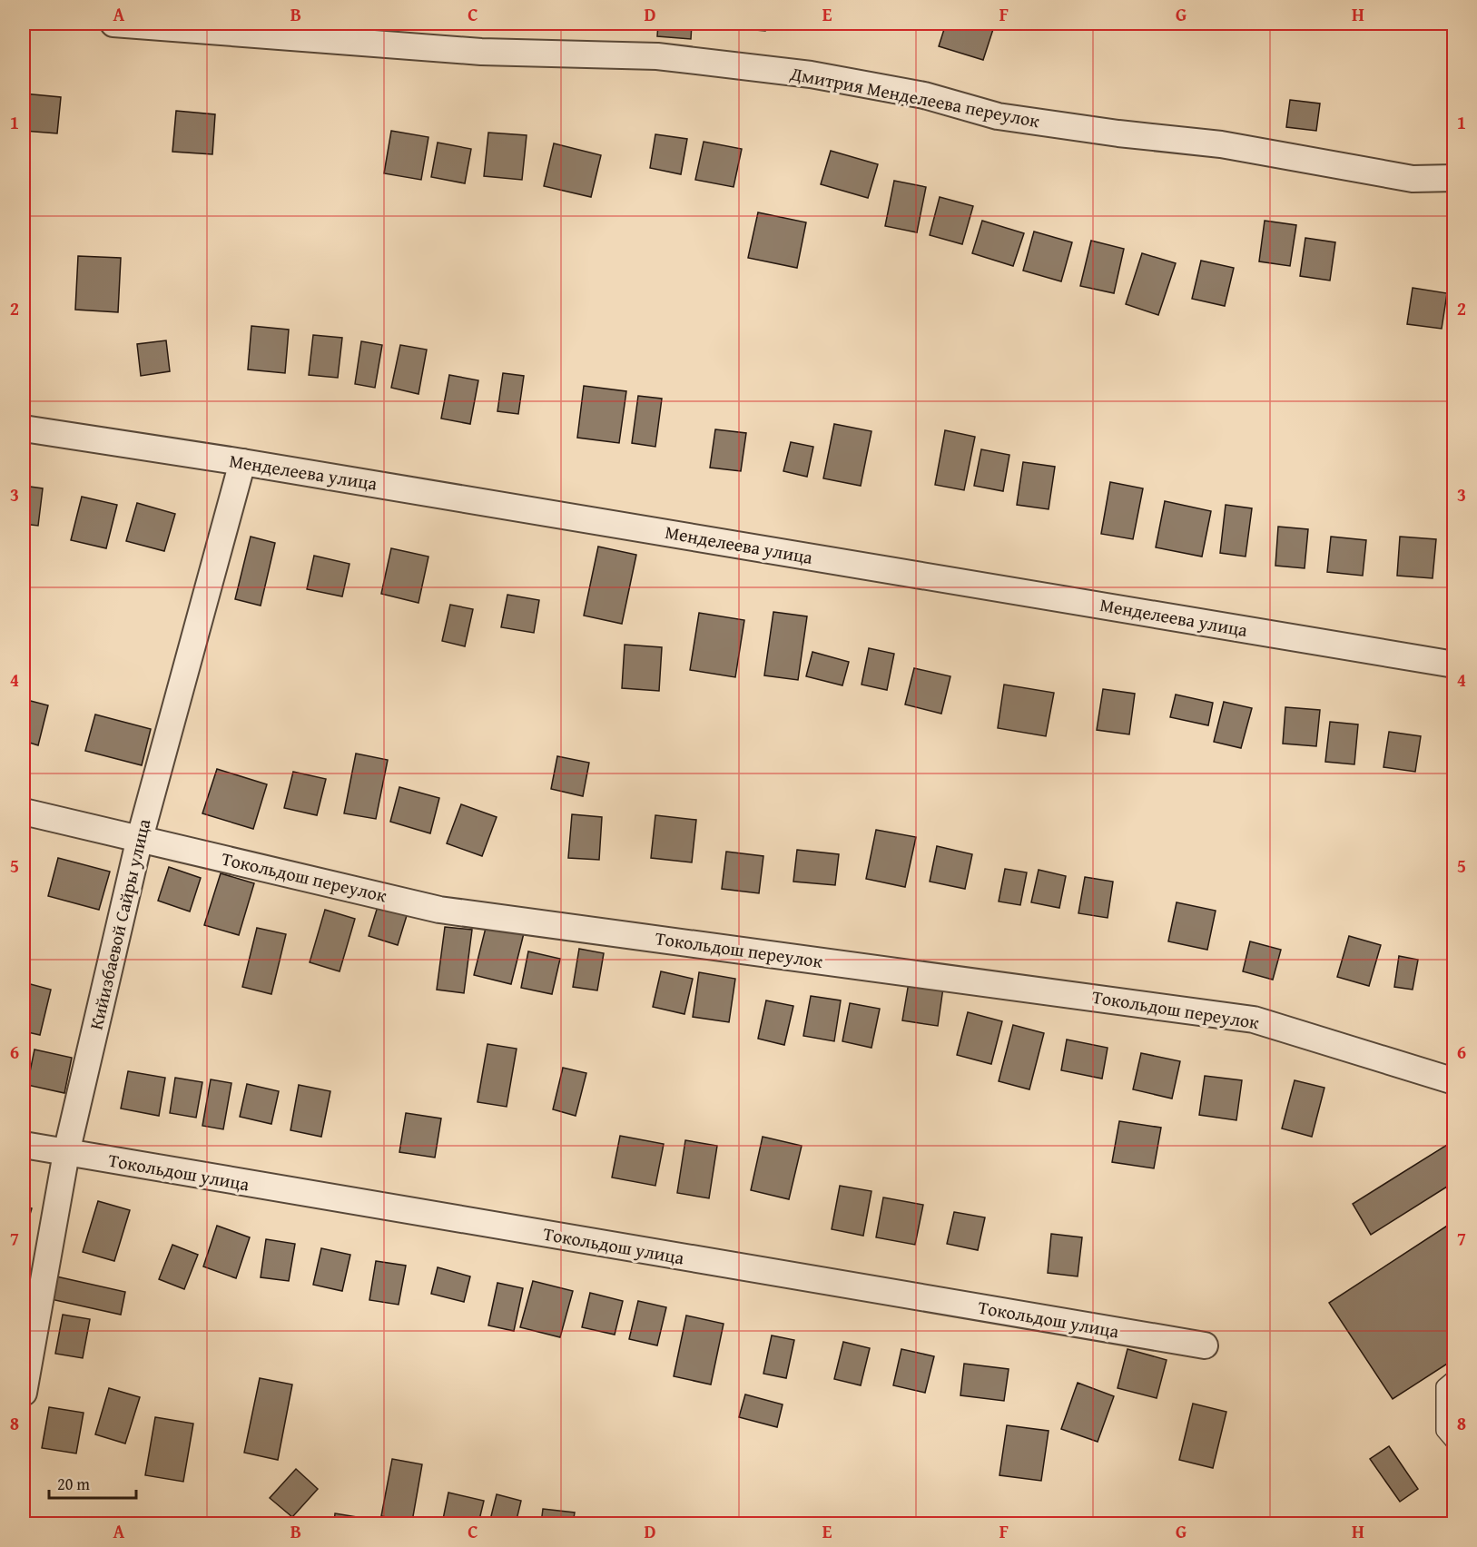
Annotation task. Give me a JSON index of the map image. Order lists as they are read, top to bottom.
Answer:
{
  "streets": {
    "street": [
      "Дмитрия Менделеева переулок",
      "Менделеева улица",
      "Токольдош переулок",
      "Кийизбаевой Сайры улица",
      "Токольдош улица"
    ]
  },
  "crossings": [
    ["Менделеева улица", "Кийизбаевой Сайры улица"],
    ["Токольдош переулок", "Кийизбаевой Сайры улица"],
    ["Кийизбаевой Сайры улица", "Токольдош улица"]
  ],
  "scale_bar": "20 m",
  "grid": {
    "columns": [
      "A",
      "B",
      "C",
      "D",
      "E",
      "F",
      "G",
      "H"
    ],
    "rows": [
      "1",
      "2",
      "3",
      "4",
      "5",
      "6",
      "7",
      "8"
    ]
  }
}
